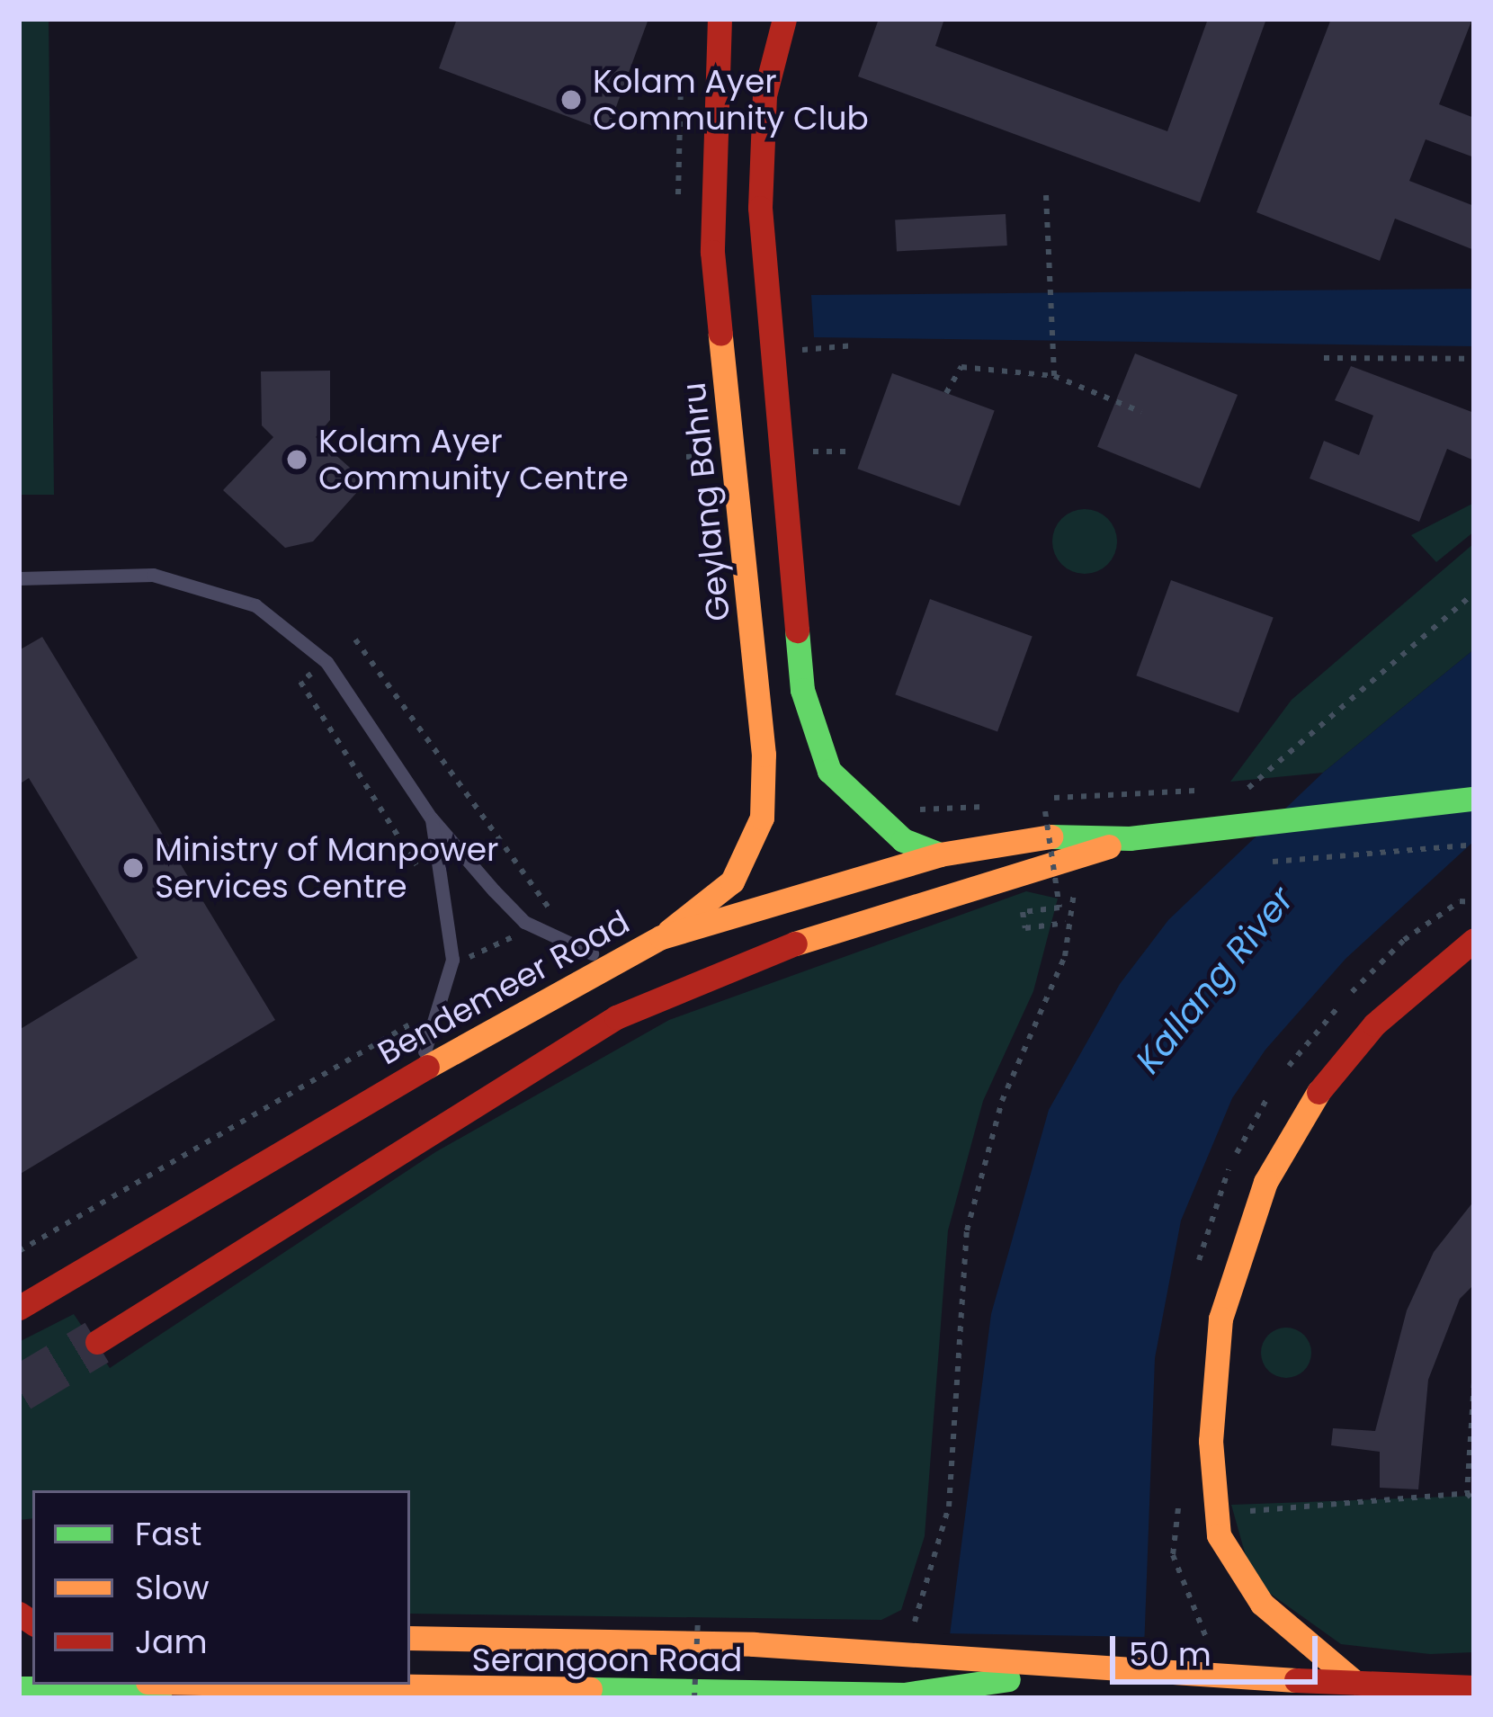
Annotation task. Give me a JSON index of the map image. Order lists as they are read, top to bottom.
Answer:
{
  "streets": {
    "main road": ["Geylang Bahru", "Bendemeer Road", "Serangoon Road"]
  },
  "crossings": [
    ["Geylang Bahru", "Bendemeer Road"]
  ],
  "water": ["Kallang River"],
  "places": ["Kolam Ayer Community Club", "Kolam Ayer Community Centre", "Ministry of Manpower Services Centre"],
  "legend": ["Fast", "Slow", "Jam"],
  "scale_bar": "50 m"
}
